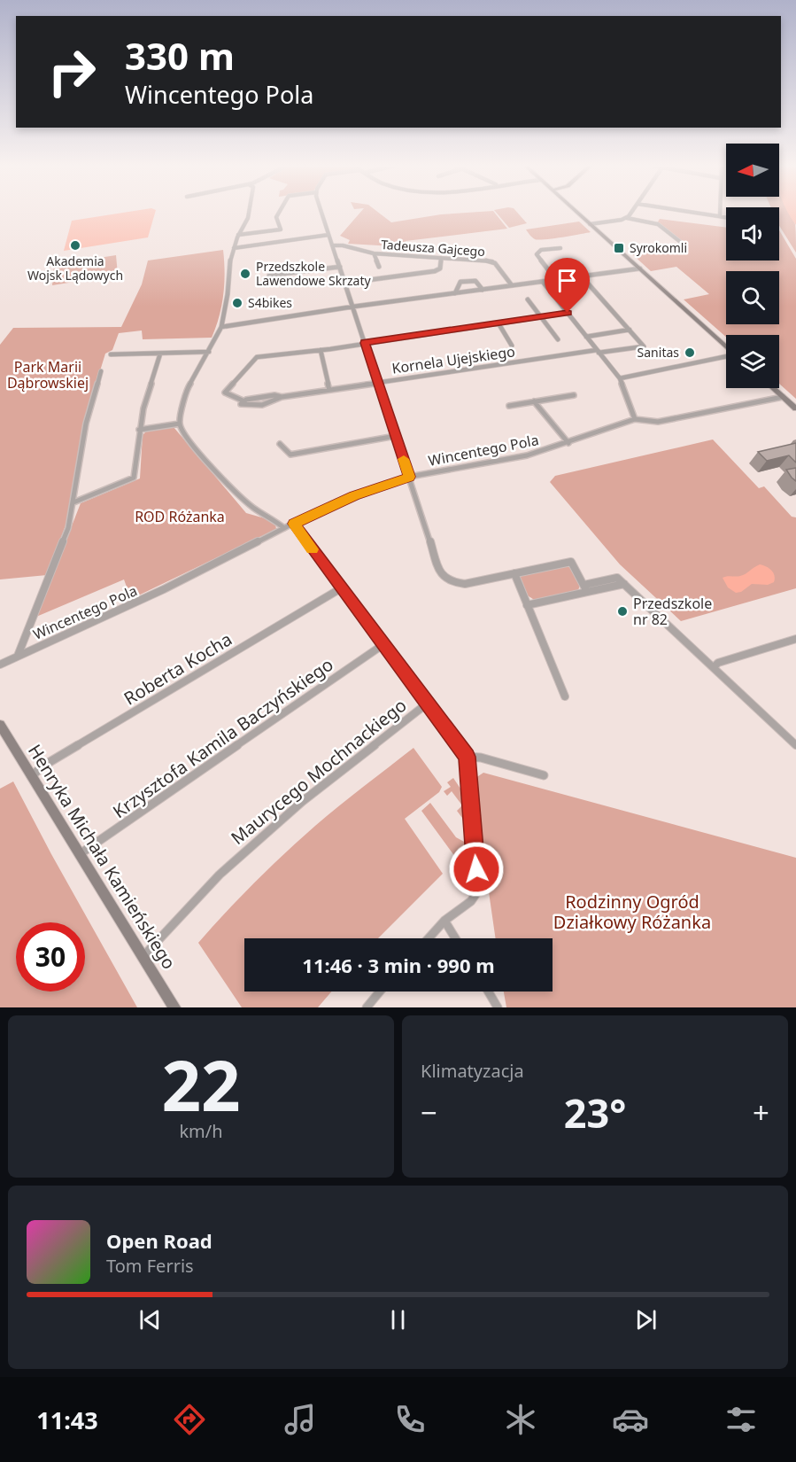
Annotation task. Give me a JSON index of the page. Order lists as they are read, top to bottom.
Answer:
{
  "streets": {
    "street": [
      "Tadeusza Gajcego",
      "Kornela Ujejskiego",
      "Wincentego Pola",
      "Roberta Kocha",
      "Krzysztofa Kamila Baczyńskiego",
      "Maurycego Mochnackiego",
      "Henryka Michała Kamieńskiego"
    ]
  },
  "crossings": [
    ["Roberta Kocha", "Henryka Michała Kamieńskiego"],
    ["Krzysztofa Kamila Baczyńskiego", "Henryka Michała Kamieńskiego"],
    ["Maurycego Mochnackiego", "Henryka Michała Kamieńskiego"]
  ],
  "parks": ["Park Marii Dąbrowskiej", "ROD Różanka", "Rodzinny Ogród Działkowy Różanka"],
  "places": {
    "other": [
      "Akademia Wojsk Lądowych",
      "Przedszkole Lawendowe Skrzaty",
      "S4bikes",
      "Sanitas",
      "Przedszkole nr 82"
    ],
    "transit": ["Syrokomli"]
  },
  "north": "left",
  "page": {
    "turn": ["330 m", "Wincentego Pola"],
    "limit": "30",
    "trip": "11:46 · 3 min · 990 m",
    "tile": [
      ["22", "km/h"],
      "Klimatyzacja"
    ],
    "heat": ["−", "23°", "+"],
    "song": ["Open Road", "Tom Ferris"],
    "tabs": "11:43"
  }
}
